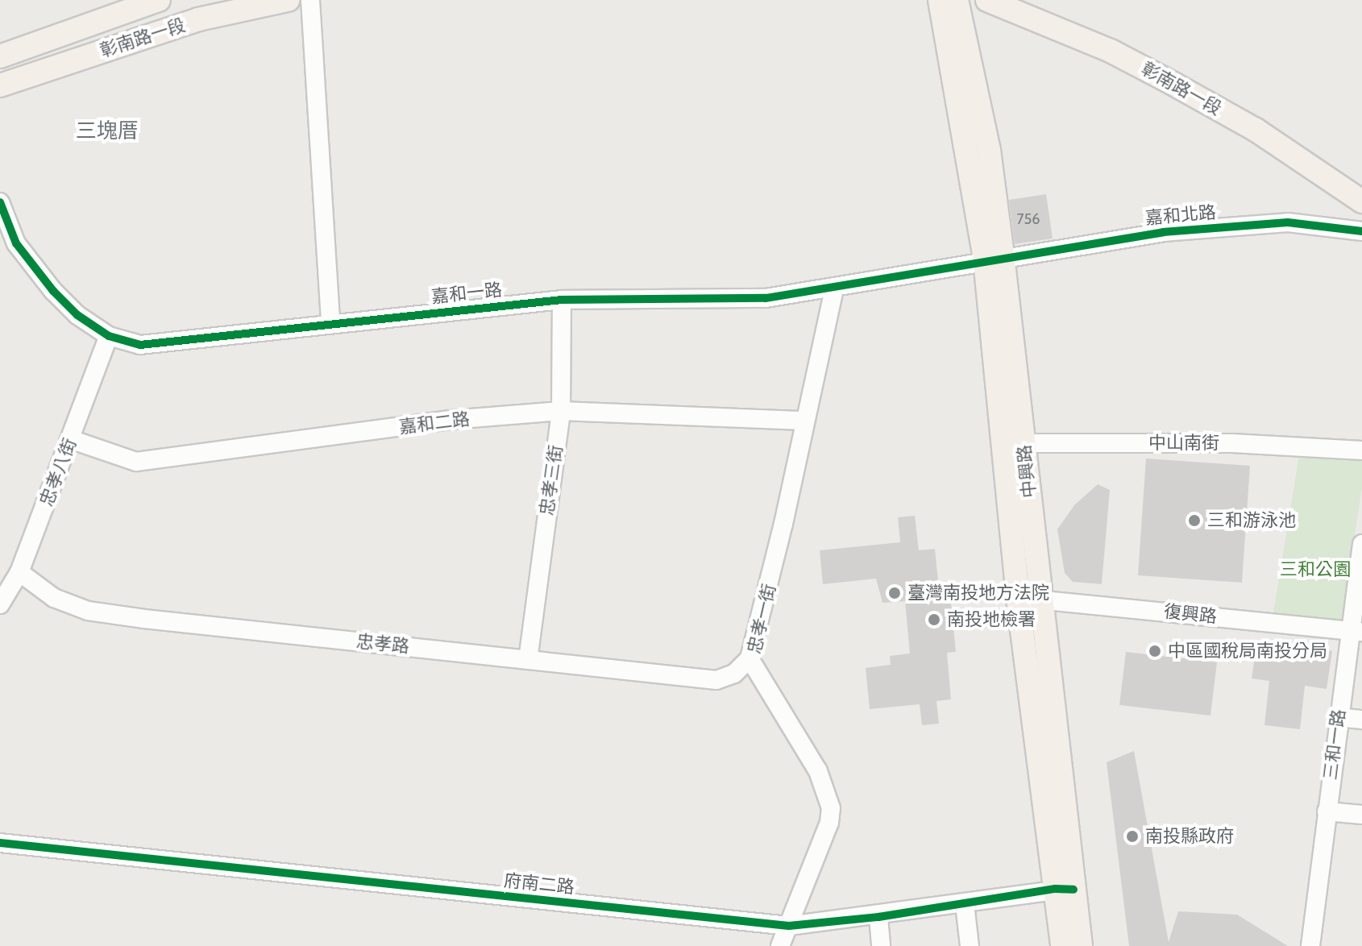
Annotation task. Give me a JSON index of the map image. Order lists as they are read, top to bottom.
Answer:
{
  "streets": {
    "main road": ["彰南路一段", "中興路"],
    "street": [
      "嘉和北路",
      "嘉和一路",
      "嘉和二路",
      "中山南街",
      "忠孝八街",
      "忠孝三街",
      "復興路",
      "忠孝一街",
      "忠孝路",
      "三和一路",
      "府南二路"
    ]
  },
  "crossings": [
    ["嘉和北路", "嘉和一路"],
    ["嘉和北路", "中興路"],
    ["嘉和一路", "中興路"],
    ["嘉和一路", "忠孝八街"],
    ["嘉和一路", "忠孝三街"],
    ["嘉和一路", "忠孝一街"],
    ["嘉和二路", "忠孝八街"],
    ["嘉和二路", "忠孝三街"],
    ["嘉和二路", "忠孝一街"],
    ["中山南街", "中興路"],
    ["中興路", "復興路"],
    ["中興路", "府南二路"],
    ["忠孝八街", "忠孝路"],
    ["忠孝三街", "忠孝路"],
    ["復興路", "三和一路"],
    ["忠孝一街", "忠孝路"],
    ["忠孝一街", "府南二路"]
  ],
  "districts": ["三塊厝"],
  "parks": ["三和公園"],
  "places": [
    "三和游泳池",
    "臺灣南投地方法院",
    "南投地檢署",
    "中區國稅局南投分局",
    "南投縣政府"
  ],
  "house_numbers": ["756"]
}
